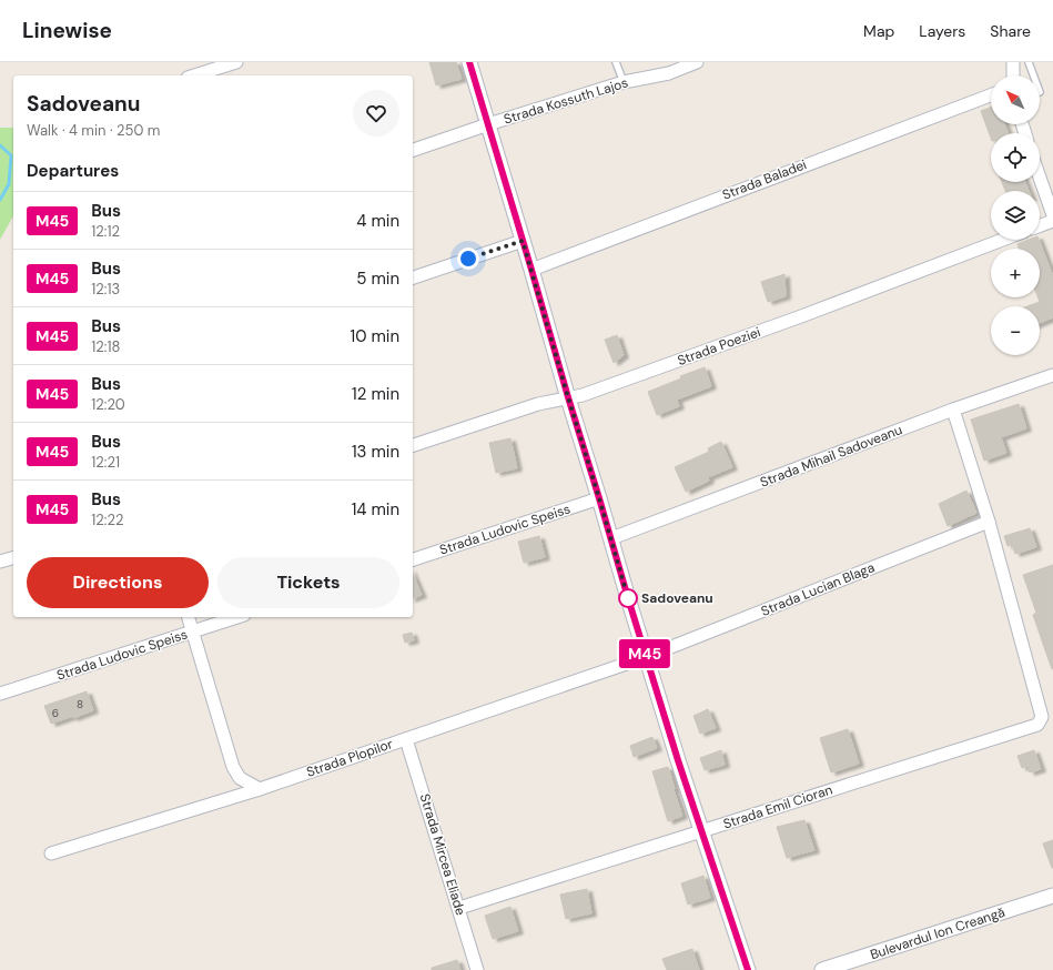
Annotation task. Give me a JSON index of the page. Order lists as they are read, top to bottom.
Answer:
{
  "streets": {
    "street": [
      "Strada Kossuth Lajos",
      "Strada Baladei",
      "Strada Poeziei",
      "Strada Mihail Sadoveanu",
      "Strada Ludovic Speiss",
      "Strada Lucian Blaga",
      "Strada Plopilor",
      "Strada Emil Cioran",
      "Strada Mircea Eliade",
      "Bulevardul Ion Creangă"
    ]
  },
  "crossings": [
    ["Strada Lucian Blaga", "Strada Plopilor"],
    ["Strada Lucian Blaga", "Strada Emil Cioran"],
    ["Strada Plopilor", "Strada Mircea Eliade"],
    ["Strada Emil Cioran", "Strada Mircea Eliade"]
  ],
  "places": ["Sadoveanu"],
  "lines": ["bus line M45"],
  "house_numbers": ["8", "6"],
  "north": "top left",
  "page": {
    "header": "Linewise",
    "nav": ["Map", "Layers", "Share"],
    "on_map": "M45",
    "map_buttons": ["+", "−"],
    "heading": [
      ["Sadoveanu", "Walk · 4 min · 250 m"],
      "Departures"
    ],
    "list": [
      {
        "mark": "M45",
        "name": "Bus",
        "note": "12:12",
        "value": "4 min"
      },
      {
        "mark": "M45",
        "name": "Bus",
        "note": "12:13",
        "value": "5 min"
      },
      {
        "mark": "M45",
        "name": "Bus",
        "note": "12:18",
        "value": "10 min"
      },
      {
        "mark": "M45",
        "name": "Bus",
        "note": "12:20",
        "value": "12 min"
      },
      {
        "mark": "M45",
        "name": "Bus",
        "note": "12:21",
        "value": "13 min"
      },
      {
        "mark": "M45",
        "name": "Bus",
        "note": "12:22",
        "value": "14 min"
      }
    ],
    "buttons": ["Directions", "Tickets"]
  }
}
